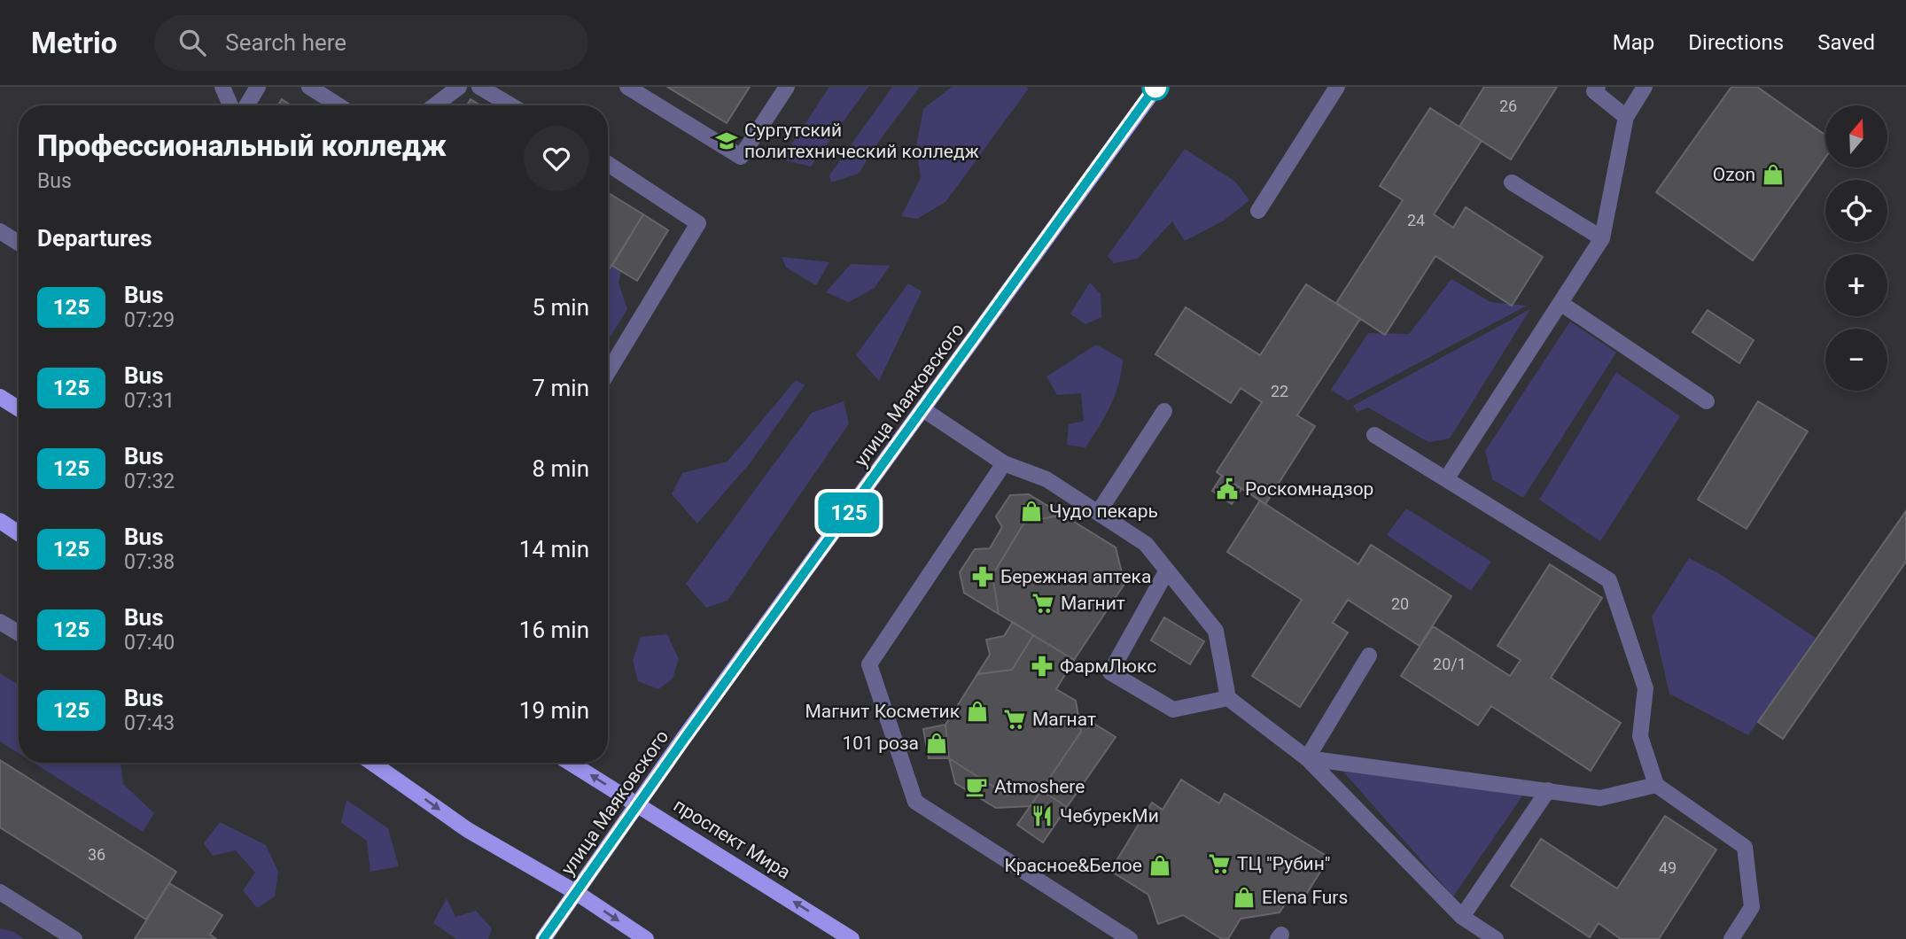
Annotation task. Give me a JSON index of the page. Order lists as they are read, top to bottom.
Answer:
{
  "streets": {
    "main road": ["улица Маяковского", "проспект Мира"]
  },
  "crossings": [
    ["улица Маяковского", "проспект Мира"]
  ],
  "places": {
    "school or university": ["Сургутский политехнический колледж"],
    "shop": [
      "Ozon",
      "Чудо пекарь",
      "Магнит Косметик",
      "101 роза",
      "Красное&Белое",
      "Elena Furs"
    ],
    "public building": ["Роскомнадзор"],
    "pharmacy": ["Бережная аптека", "ФармЛюкс"],
    "supermarket": ["Магнит", "Магнат", "ТЦ \"Рубин\""],
    "cafe": ["Atmoshere"],
    "restaurant": ["ЧебурекМи"]
  },
  "lines": ["bus line 125"],
  "house_numbers": [
    "26",
    "24",
    "22",
    "20",
    "20/1",
    "36",
    "49"
  ],
  "north": "top",
  "page": {
    "header": "Metrio",
    "search": "Search here",
    "nav": ["Map", "Directions", "Saved"],
    "on_map": "125",
    "map_buttons": ["+", "−"],
    "heading": [
      ["Профессиональный колледж", "Bus"],
      "Departures"
    ],
    "list": [
      {
        "mark": "125",
        "name": "Bus",
        "note": "07:29",
        "value": "5 min"
      },
      {
        "mark": "125",
        "name": "Bus",
        "note": "07:31",
        "value": "7 min"
      },
      {
        "mark": "125",
        "name": "Bus",
        "note": "07:32",
        "value": "8 min"
      },
      {
        "mark": "125",
        "name": "Bus",
        "note": "07:38",
        "value": "14 min"
      },
      {
        "mark": "125",
        "name": "Bus",
        "note": "07:40",
        "value": "16 min"
      },
      {
        "mark": "125",
        "name": "Bus",
        "note": "07:43",
        "value": "19 min"
      }
    ]
  }
}
